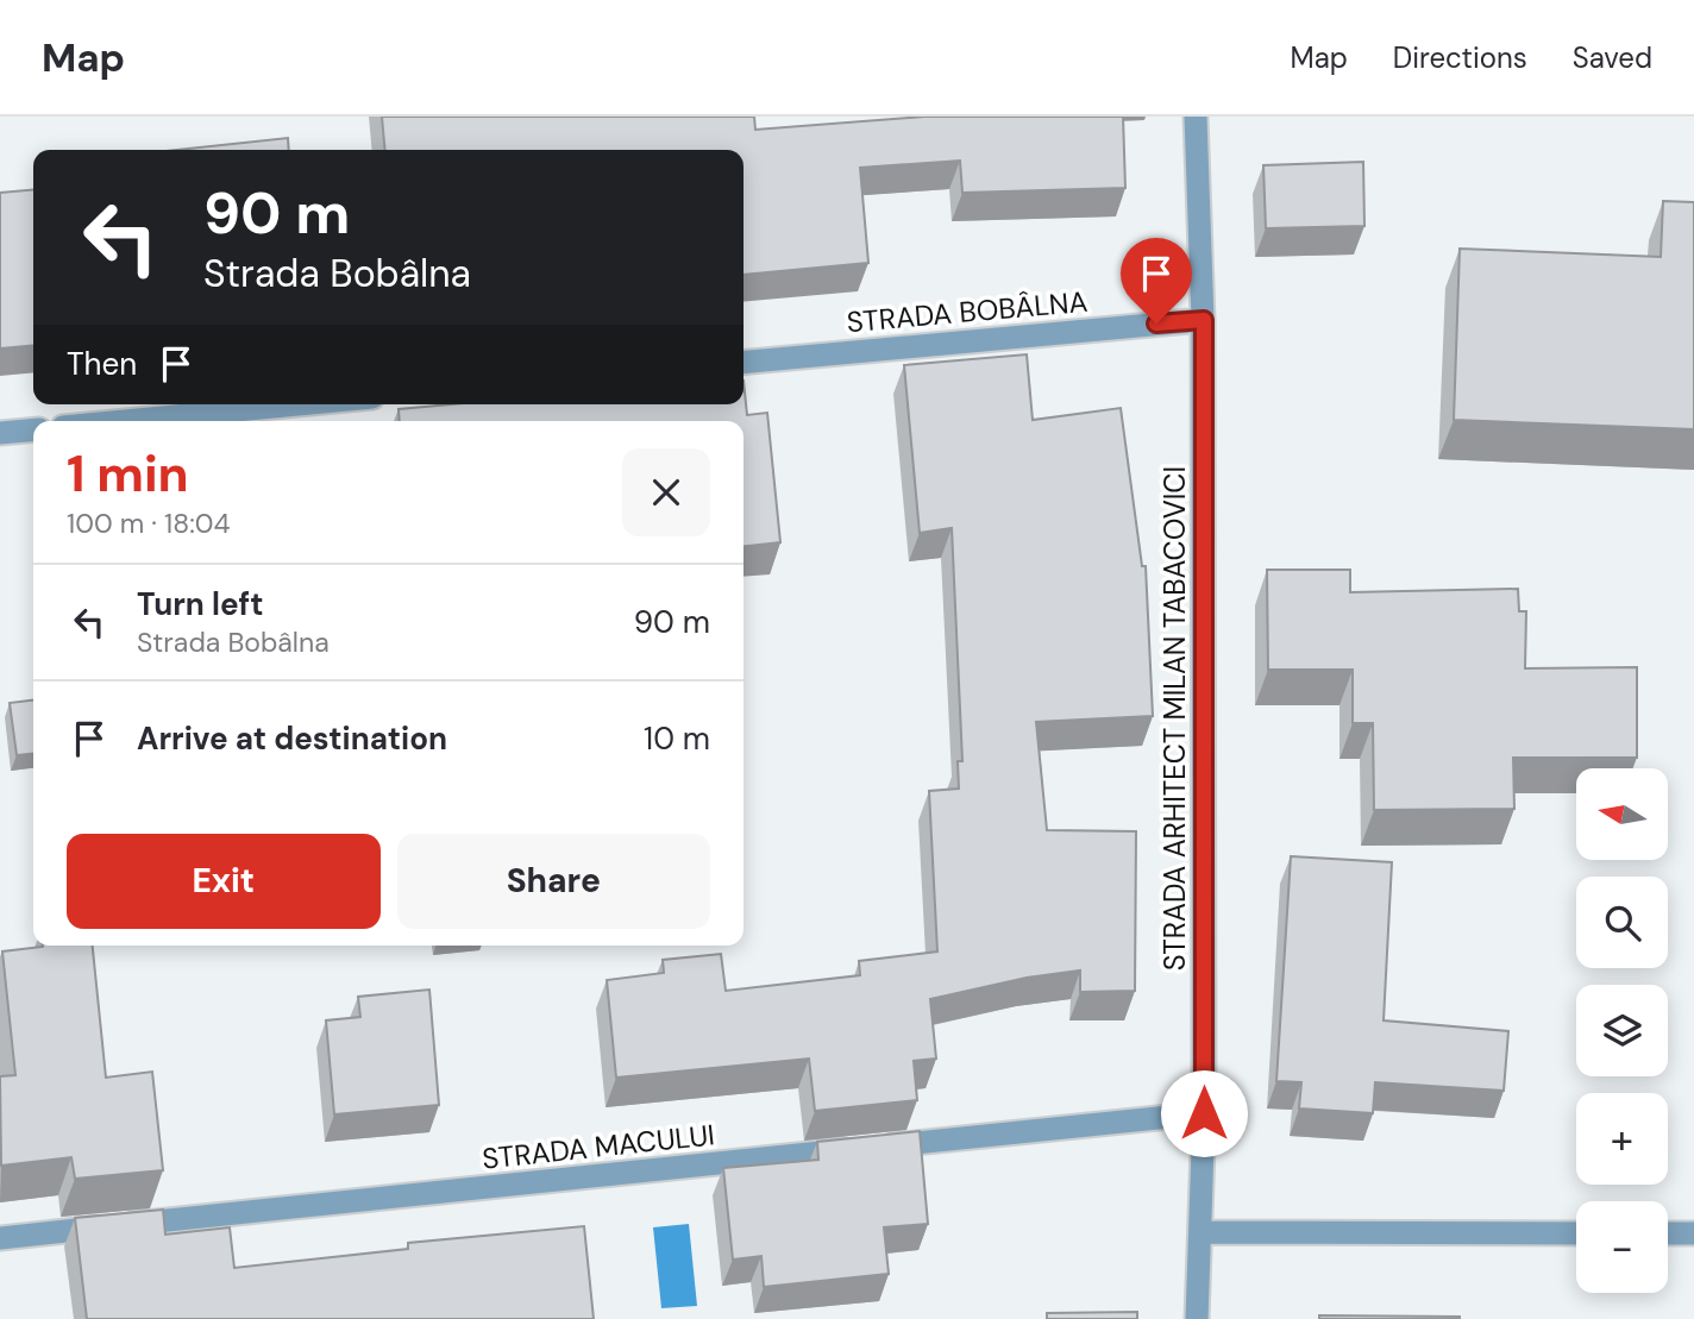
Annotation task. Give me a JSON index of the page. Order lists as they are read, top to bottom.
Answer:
{
  "streets": {
    "street": ["STRADA BOBÂLNA", "STRADA ARHITECT MILAN TABACOVICI", "STRADA MACULUI"]
  },
  "crossings": [
    ["STRADA BOBÂLNA", "STRADA ARHITECT MILAN TABACOVICI"],
    ["STRADA ARHITECT MILAN TABACOVICI", "STRADA MACULUI"]
  ],
  "north": "left",
  "page": {
    "header": "Map",
    "nav": ["Map", "Directions", "Saved"],
    "turn": ["90 m", "Strada Bobâlna"],
    "then": "Then",
    "heading": ["1 min", "100 m · 18:04"],
    "list": [
      {
        "name": "Turn left",
        "note": "Strada Bobâlna",
        "value": "90 m"
      },
      {
        "name": "Arrive at destination",
        "value": "10 m"
      }
    ],
    "map_buttons": ["+", "−"],
    "buttons": ["Exit", "Share"]
  }
}
